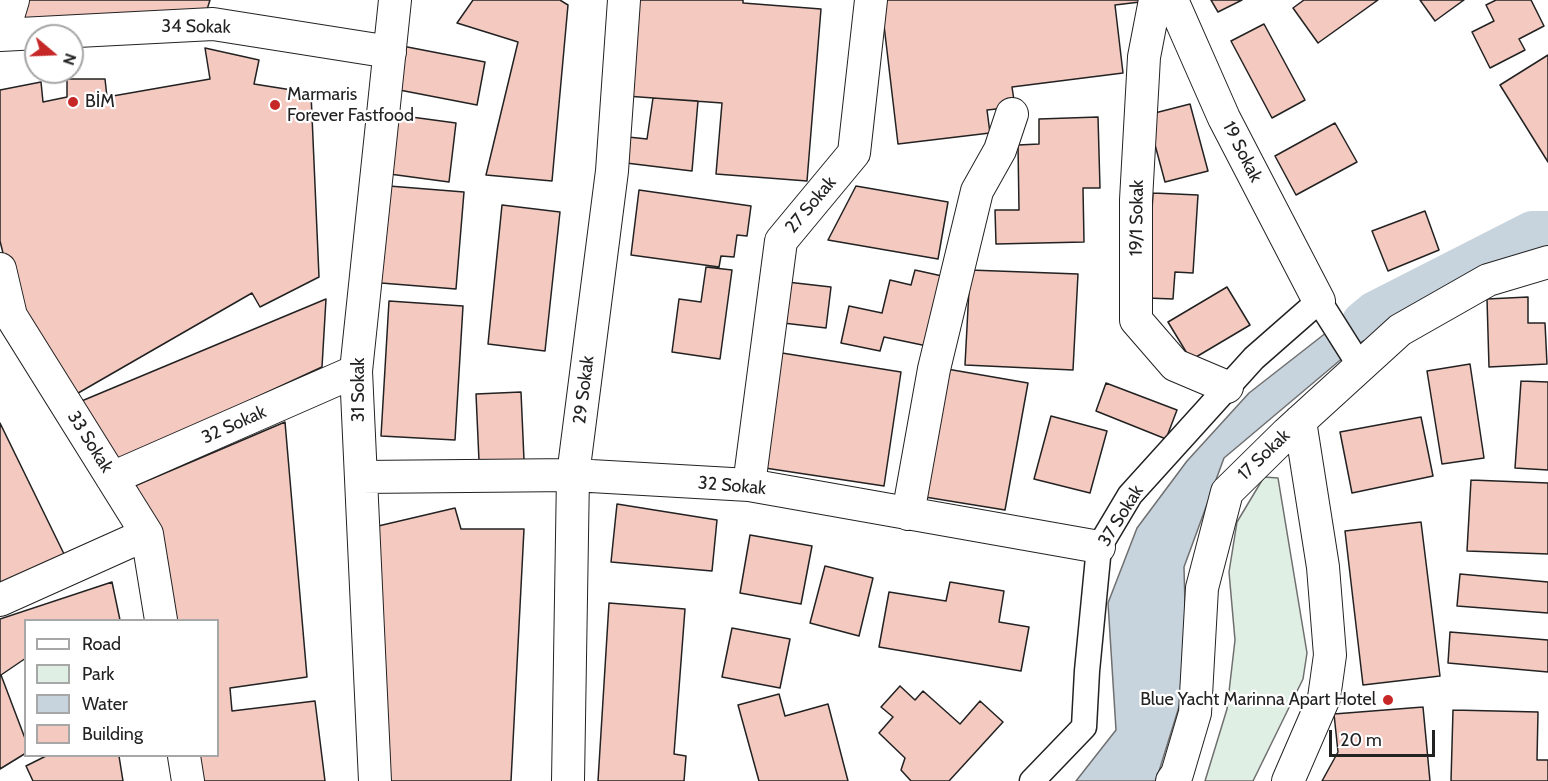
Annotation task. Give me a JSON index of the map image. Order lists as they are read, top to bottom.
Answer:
{
  "streets": {
    "street": [
      "34 Sokak",
      "19 Sokak",
      "27 Sokak",
      "19/1 Sokak",
      "31 Sokak",
      "29 Sokak",
      "32 Sokak",
      "33 Sokak",
      "17 Sokak",
      "37 Sokak"
    ]
  },
  "crossings": [
    ["34 Sokak", "31 Sokak"],
    ["19 Sokak", "37 Sokak"],
    ["27 Sokak", "32 Sokak"],
    ["19/1 Sokak", "37 Sokak"],
    ["31 Sokak", "32 Sokak"],
    ["29 Sokak", "32 Sokak"],
    ["32 Sokak", "33 Sokak"],
    ["32 Sokak", "37 Sokak"]
  ],
  "places": ["BİM", "Marmaris Forever Fastfood", "Blue Yacht Marinna Apart Hotel"],
  "legend": [
    "Road",
    "Park",
    "Water",
    "Building"
  ],
  "scale_bar": "20 m",
  "north": "right"
}
